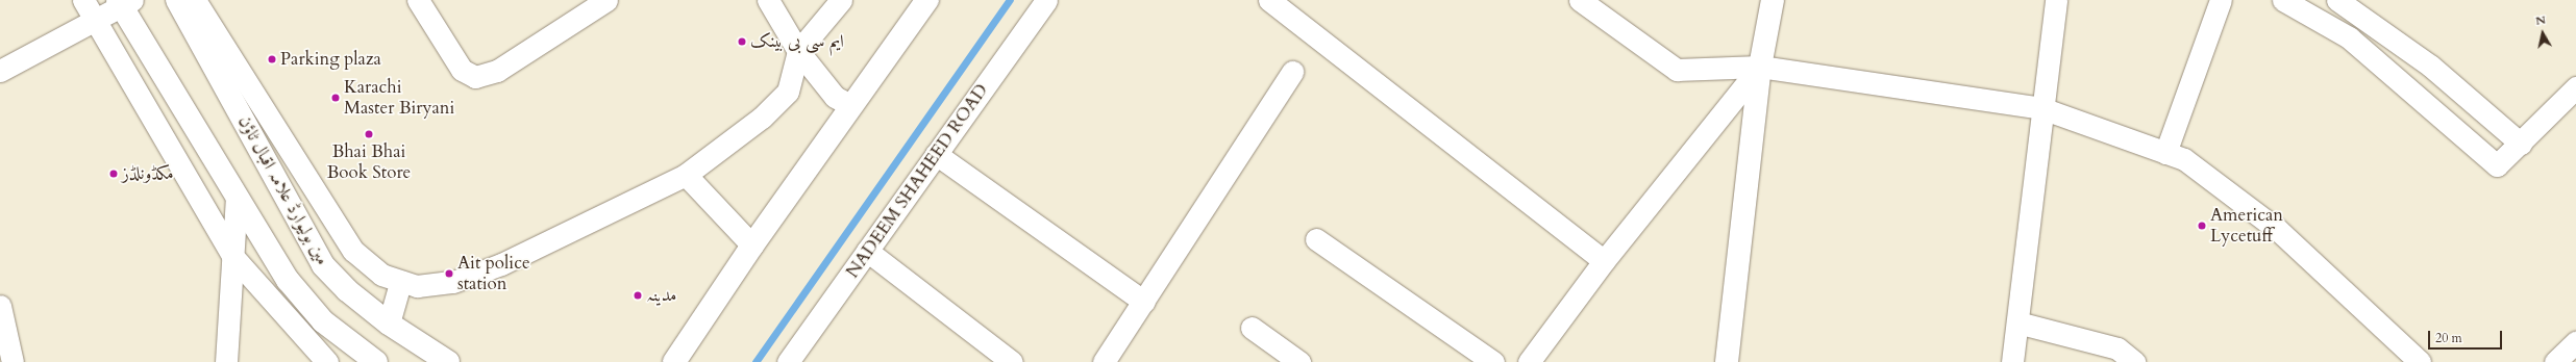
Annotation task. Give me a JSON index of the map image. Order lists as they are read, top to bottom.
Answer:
{
  "streets": {
    "main road": ["مین بولیوارڈ علامہ اقبال ٹاؤن"],
    "street": ["NADEEM SHAHEED ROAD"]
  },
  "places": [
    "ایم سی بی بینک",
    "Parking plaza",
    "Karachi Master Biryani",
    "Bhai Bhai Book Store",
    "مکڈونلڈز",
    "American Lycetuff",
    "Ait police station",
    "مدینہ"
  ],
  "scale_bar": "20 m",
  "north": "top"
}
